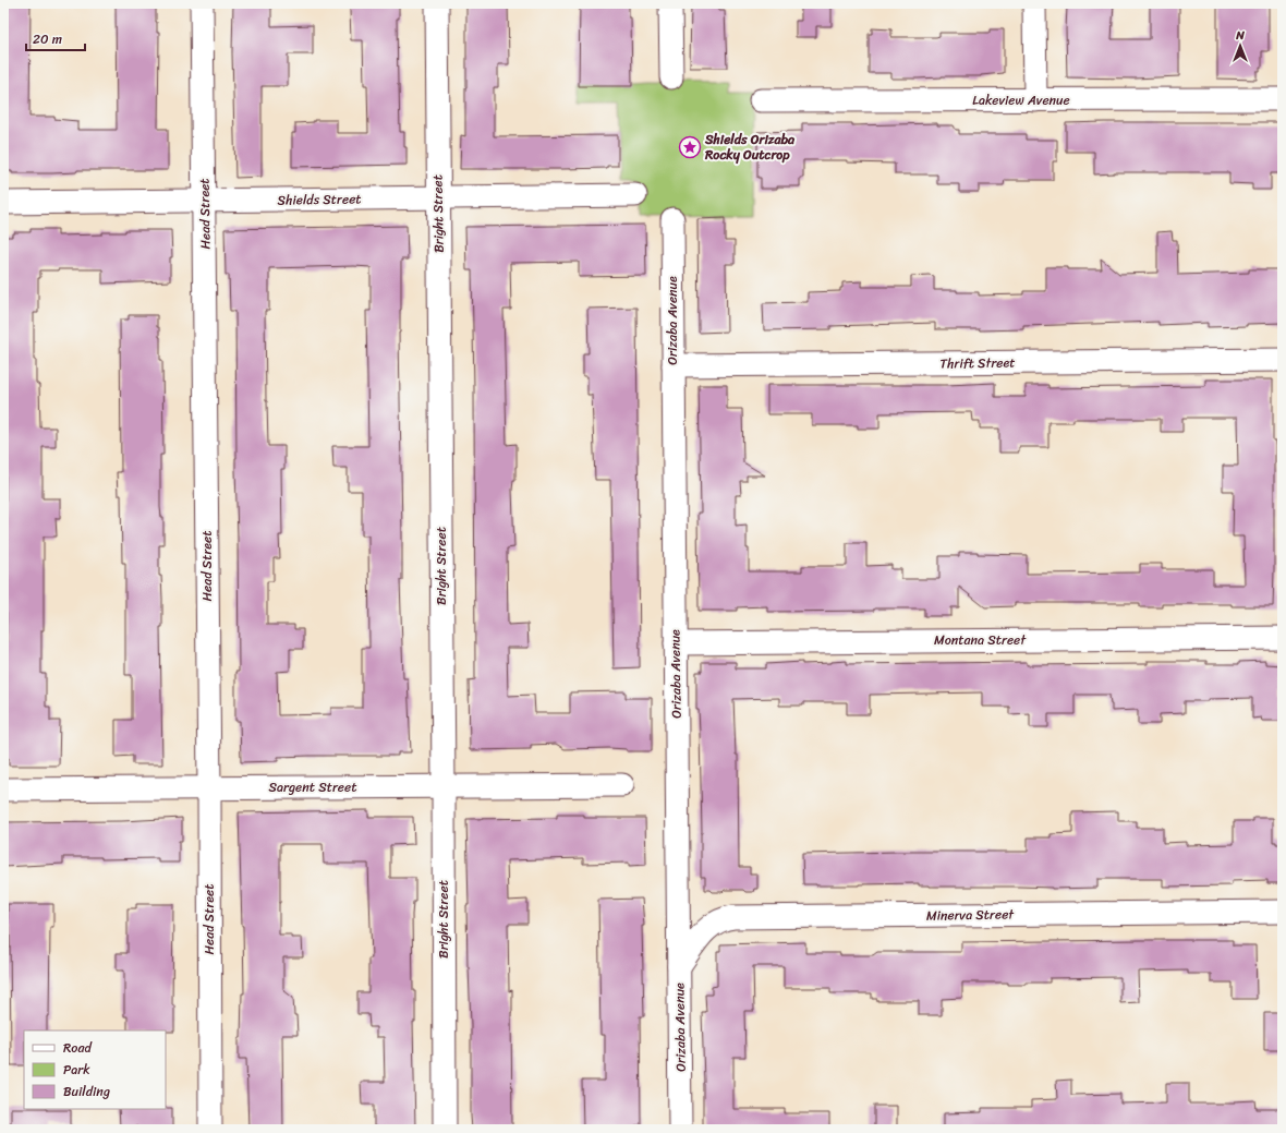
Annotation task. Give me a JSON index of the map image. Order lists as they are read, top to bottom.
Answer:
{
  "streets": {
    "street": [
      "Lakeview Avenue",
      "Shields Street",
      "Head Street",
      "Bright Street",
      "Orizaba Avenue",
      "Thrift Street",
      "Montana Street",
      "Sargent Street",
      "Minerva Street"
    ]
  },
  "crossings": [
    ["Shields Street", "Head Street"],
    ["Shields Street", "Bright Street"],
    ["Head Street", "Sargent Street"],
    ["Bright Street", "Sargent Street"],
    ["Orizaba Avenue", "Thrift Street"],
    ["Orizaba Avenue", "Montana Street"],
    ["Orizaba Avenue", "Minerva Street"]
  ],
  "places": {
    "place": ["Shields Orizaba Rocky Outcrop"]
  },
  "legend": ["Road", "Park", "Building"],
  "scale_bar": "20 m",
  "north": "top"
}
